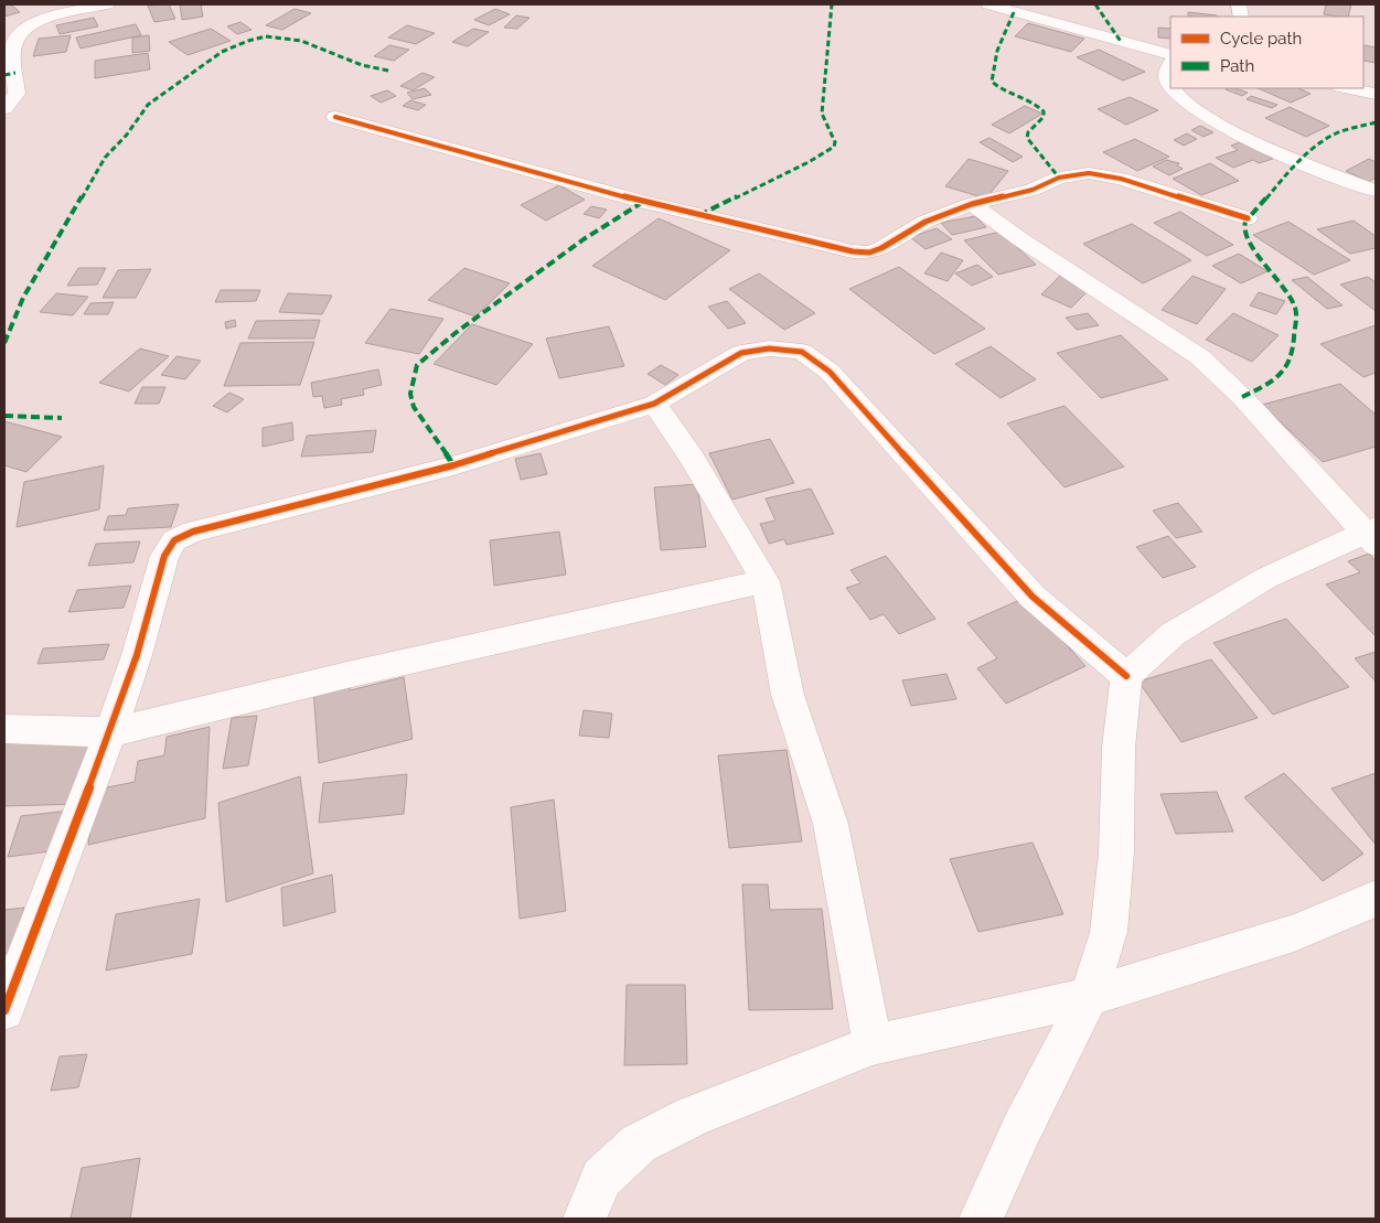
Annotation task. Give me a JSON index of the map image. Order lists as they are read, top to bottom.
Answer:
{
  "legend": ["Cycle path", "Path"]
}
